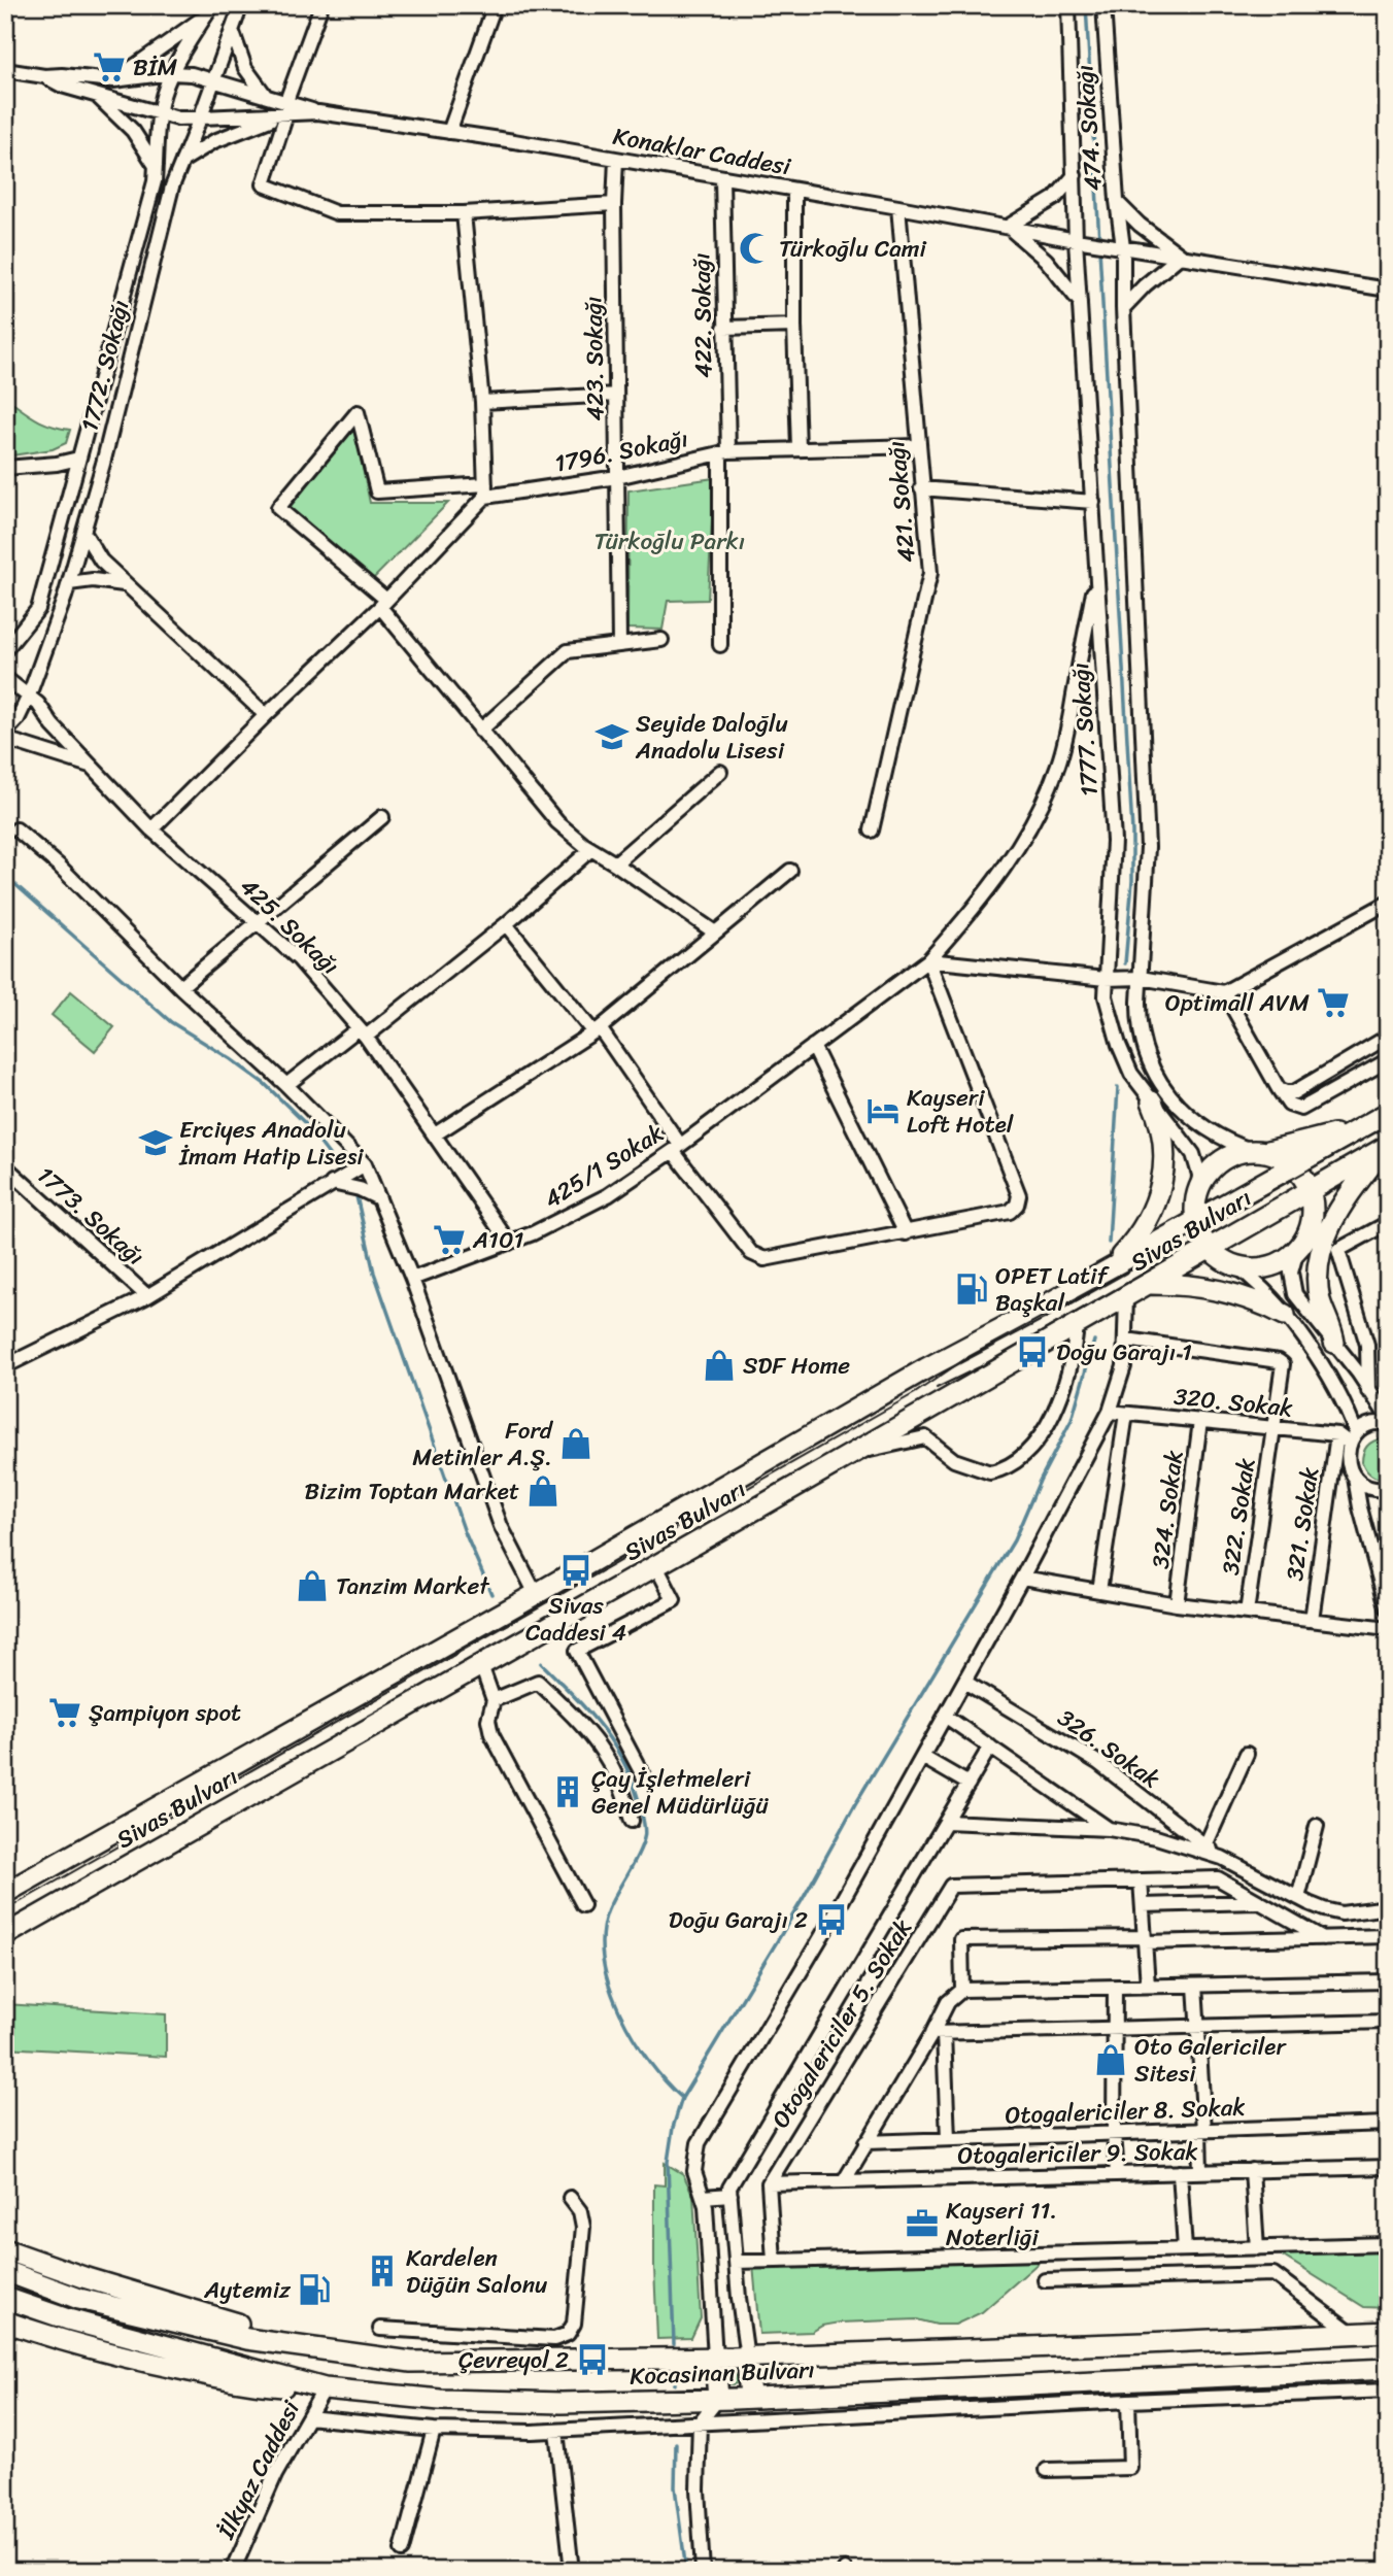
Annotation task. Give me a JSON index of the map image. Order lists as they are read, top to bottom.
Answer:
{
  "streets": {
    "highway": ["Sivas Bulvarı", "Kocasinan Bulvarı"],
    "street": [
      "474. Sokağı",
      "Konaklar Caddesi",
      "422. Sokağı",
      "423. Sokağı",
      "1772. Sokağı",
      "1796. Sokağı",
      "421. Sokağı",
      "1777. Sokağı",
      "425. Sokağı",
      "425/1 Sokak",
      "1773. Sokağı",
      "320. Sokak",
      "324. Sokak",
      "322. Sokak",
      "321. Sokak",
      "326. Sokak",
      "Otogalericiler 5. Sokak",
      "Otogalericiler 8. Sokak",
      "Otogalericiler 9. Sokak",
      "İlkyaz Caddesi"
    ]
  },
  "crossings": [
    ["474. Sokağı", "Konaklar Caddesi"],
    ["474. Sokağı", "1777. Sokağı"],
    ["Konaklar Caddesi", "422. Sokağı"],
    ["Konaklar Caddesi", "423. Sokağı"],
    ["Konaklar Caddesi", "1772. Sokağı"],
    ["Konaklar Caddesi", "421. Sokağı"],
    ["Konaklar Caddesi", "1777. Sokağı"],
    ["422. Sokağı", "1796. Sokağı"],
    ["423. Sokağı", "1796. Sokağı"],
    ["1772. Sokağı", "425. Sokağı"],
    ["1796. Sokağı", "421. Sokağı"],
    ["1777. Sokağı", "425/1 Sokak"],
    ["425. Sokağı", "425/1 Sokak"],
    ["320. Sokak", "324. Sokak"],
    ["320. Sokak", "322. Sokak"],
    ["320. Sokak", "321. Sokak"],
    ["Otogalericiler 5. Sokak", "Otogalericiler 9. Sokak"],
    ["Kocasinan Bulvarı", "İlkyaz Caddesi"]
  ],
  "parks": ["Türkoğlu Parkı"],
  "places": {
    "supermarket": [
      "BİM",
      "Optimall AVM",
      "A101",
      "Şampiyon spot"
    ],
    "mosque": ["Türkoğlu Cami"],
    "school or university": ["Seyide Daloğlu Anadolu Lisesi", "Erciyes Anadolu İmam Hatip Lisesi"],
    "hotel": ["Kayseri Loft Hotel"],
    "fuel station": ["OPET Latif Başkal", "Aytemiz"],
    "bus stop": [
      "Doğu Garajı 1",
      "Sivas Caddesi 4",
      "Doğu Garajı 2",
      "Çevreyol 2"
    ],
    "shop": [
      "SDF Home",
      "Ford Metinler A.Ş.",
      "Bizim Toptan Market",
      "Tanzim Market",
      "Oto Galericiler Sitesi"
    ],
    "building": ["Çay İşletmeleri Genel Müdürlüğü", "Kardelen Düğün Salonu"],
    "office": ["Kayseri 11. Noterliği"]
  }
}
